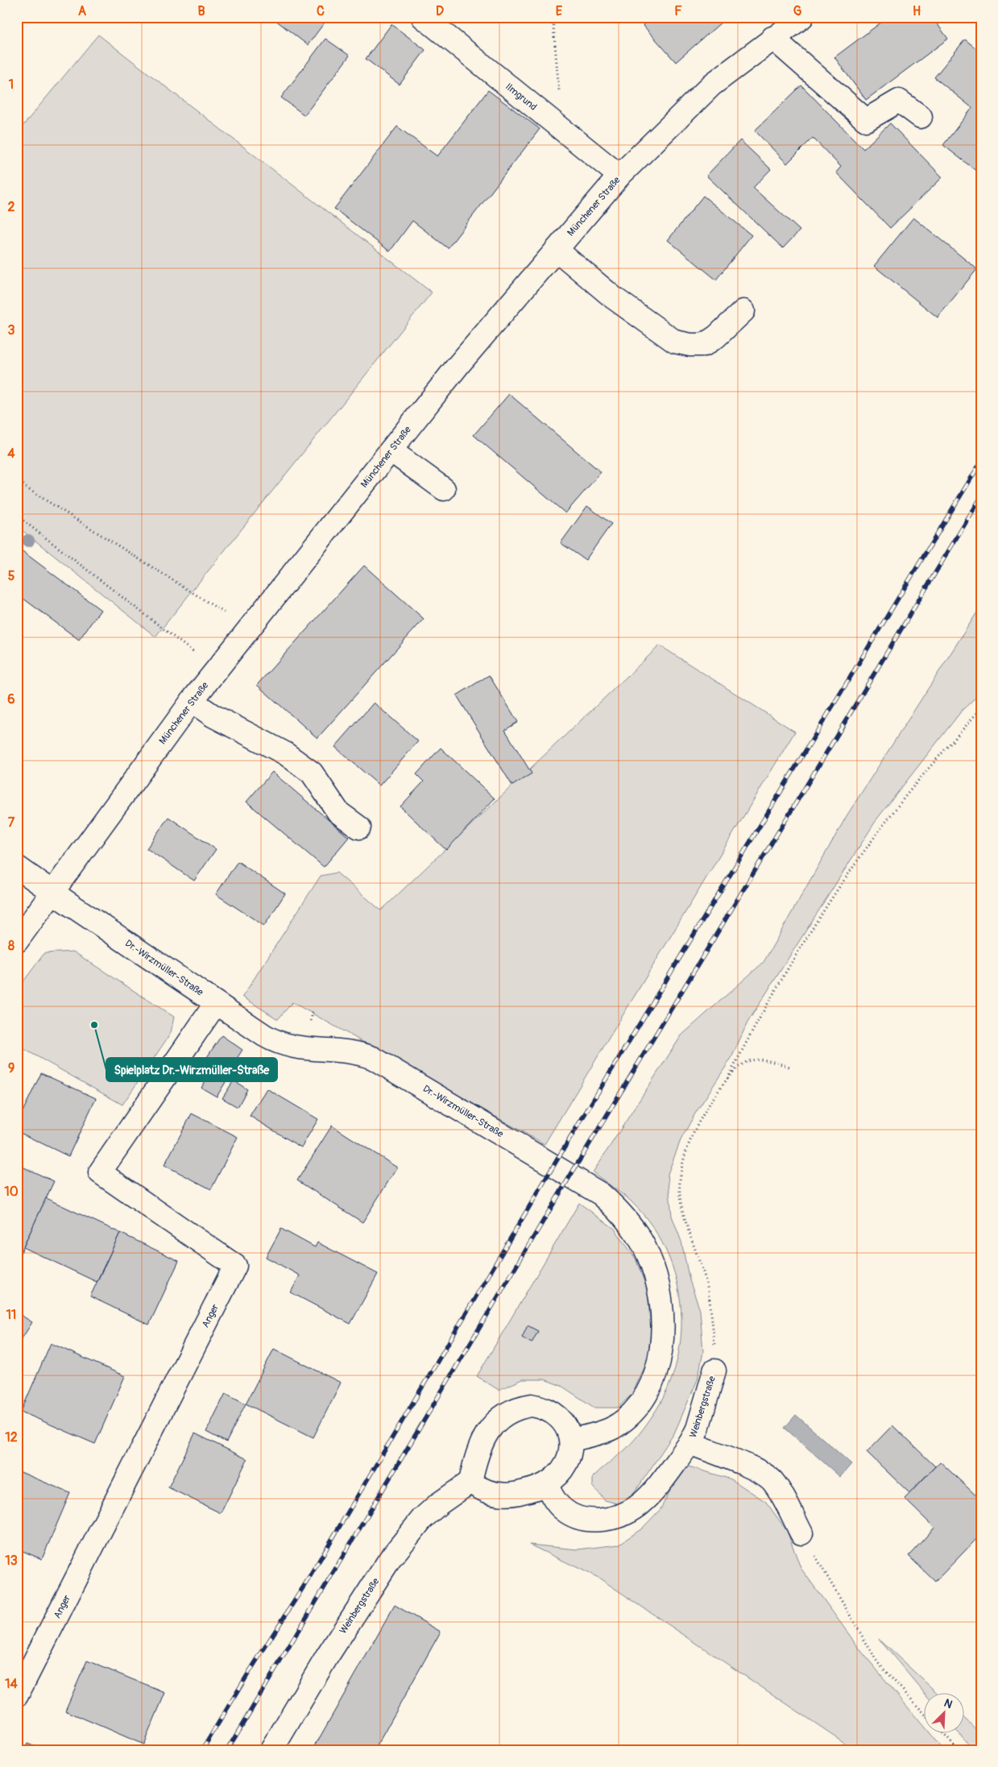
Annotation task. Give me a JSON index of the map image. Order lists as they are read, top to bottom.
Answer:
{
  "streets": {
    "street": [
      "Ilmgrund",
      "Münchener Straße",
      "Dr.-Wirzmüller-Straße",
      "Anger",
      "Weinbergstraße"
    ]
  },
  "crossings": [
    ["Ilmgrund", "Münchener Straße"],
    ["Münchener Straße", "Dr.-Wirzmüller-Straße"],
    ["Dr.-Wirzmüller-Straße", "Anger"],
    ["Dr.-Wirzmüller-Straße", "Weinbergstraße"]
  ],
  "places": ["Spielplatz Dr.-Wirzmüller-Straße"],
  "north": "top right",
  "grid": {
    "columns": [
      "A",
      "B",
      "C",
      "D",
      "E",
      "F",
      "G",
      "H"
    ],
    "rows": [
      "1",
      "2",
      "3",
      "4",
      "5",
      "6",
      "7",
      "8",
      "9",
      "10",
      "11",
      "12",
      "13",
      "14"
    ]
  }
}
